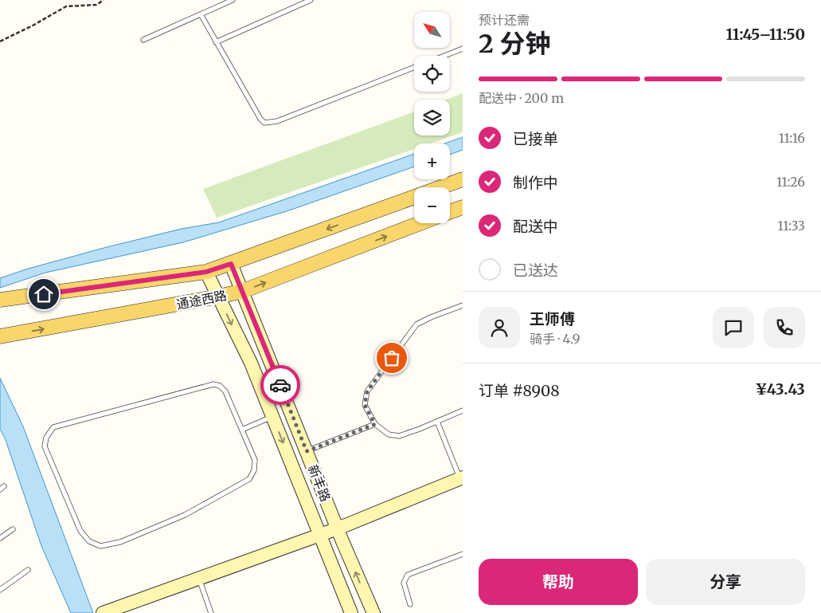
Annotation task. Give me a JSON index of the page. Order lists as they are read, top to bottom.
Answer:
{
  "streets": {
    "main road": ["通途西路", "新丰路"]
  },
  "crossings": [
    ["通途西路", "新丰路"]
  ],
  "north": "top left",
  "page": {
    "heading": ["2 分钟", "预计还需", "11:45–11:50"],
    "panel": [
      "王师傅",
      "骑手 · 4.9",
      "订单 #8908",
      "¥43.43"
    ],
    "map_buttons": ["+", "−"],
    "bar": "配送中 · 200 m",
    "list": [
      ["已接单", "11:16"],
      ["制作中", "11:26"],
      ["配送中", "11:33"],
      "已送达"
    ],
    "buttons": ["帮助", "分享"]
  }
}
